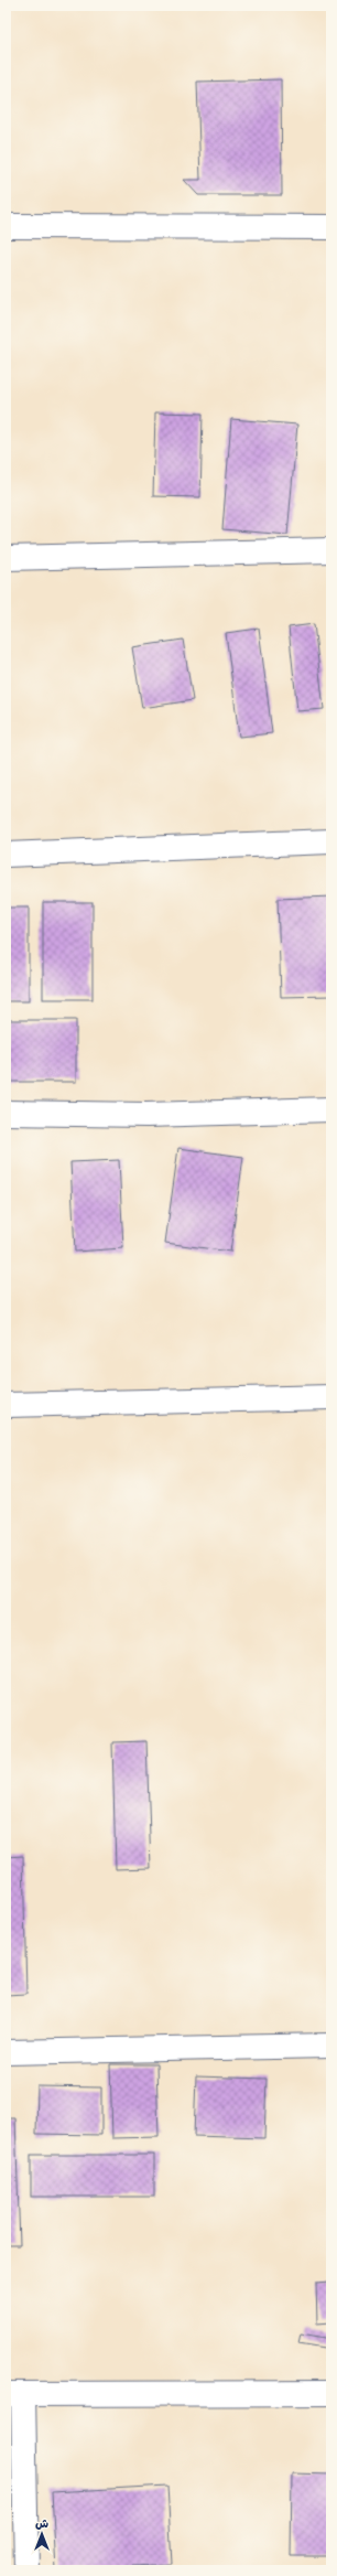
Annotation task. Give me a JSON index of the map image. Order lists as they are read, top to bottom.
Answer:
{
  "north": "top"
}
